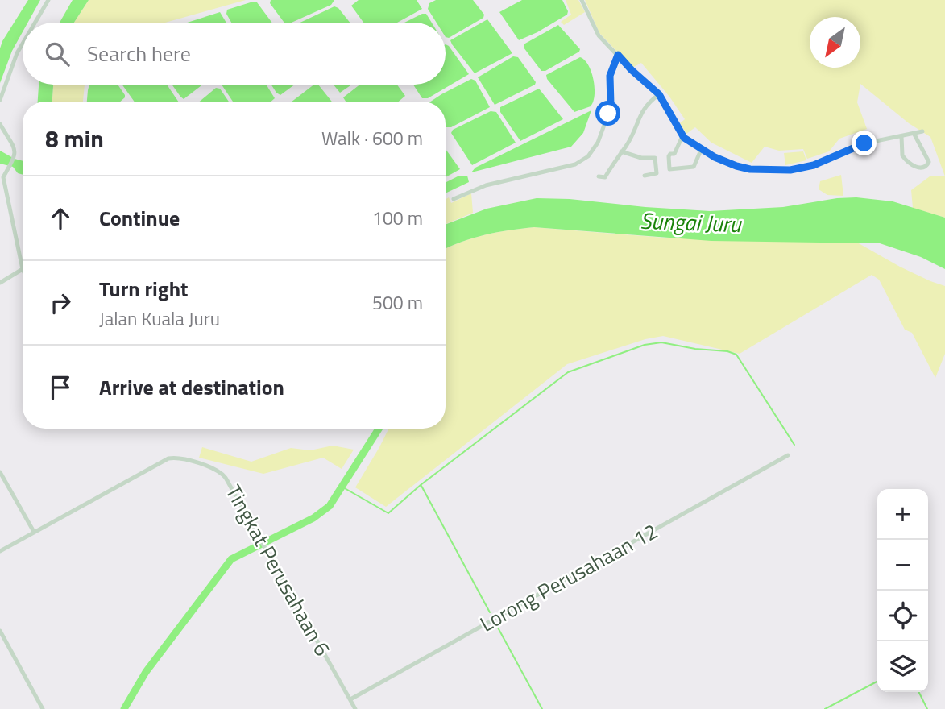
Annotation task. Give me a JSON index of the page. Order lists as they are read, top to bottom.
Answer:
{
  "streets": {
    "street": ["Tingkat Perusahaan 6", "Lorong Perusahaan 12"]
  },
  "crossings": [
    ["Tingkat Perusahaan 6", "Lorong Perusahaan 12"]
  ],
  "water": ["Sungai Juru"],
  "north": "bottom left",
  "page": {
    "search": "Search here",
    "heading": ["8 min", "Walk · 600 m"],
    "list": [
      ["Continue", "100 m"],
      ["Turn right", "Jalan Kuala Juru", "500 m"],
      "Arrive at destination"
    ],
    "map_buttons": ["+", "−"]
  }
}
